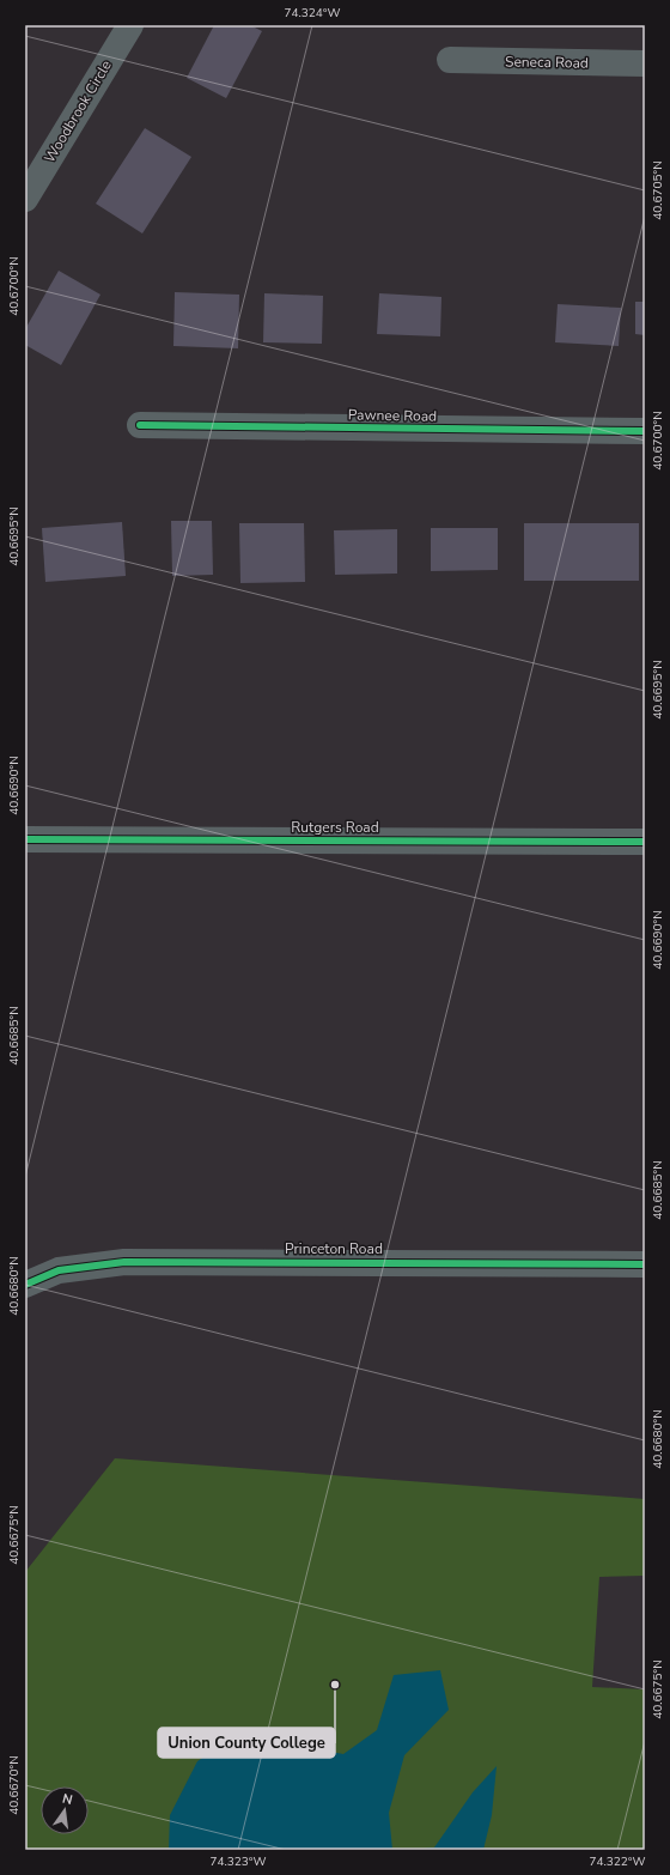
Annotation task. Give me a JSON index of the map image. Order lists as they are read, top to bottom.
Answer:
{
  "streets": {
    "street": [
      "Seneca Road",
      "Woodbrook Circle",
      "Pawnee Road",
      "Rutgers Road",
      "Princeton Road"
    ]
  },
  "places": ["Union County College"],
  "north": "top",
  "coordinates": [
    "74.324°W",
    "40.6705°N",
    "40.6700°N",
    "40.6695°N",
    "40.6690°N",
    "40.6685°N",
    "40.6680°N",
    "40.6675°N",
    "40.6670°N",
    "74.323°W",
    "74.322°W"
  ]
}
